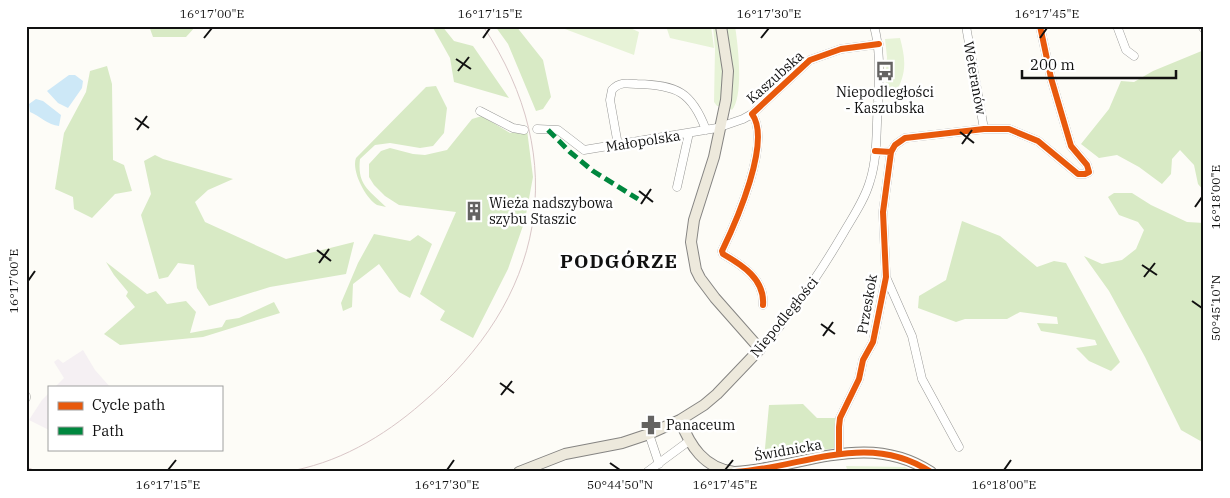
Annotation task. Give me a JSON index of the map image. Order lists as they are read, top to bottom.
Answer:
{
  "streets": {
    "main road": ["Niepodległości", "Świdnicka"],
    "street": [
      "Kaszubska",
      "Weteranów",
      "Małopolska",
      "Przeskok"
    ]
  },
  "crossings": [
    ["Kaszubska", "Małopolska"],
    ["Kaszubska", "Niepodległości"],
    ["Przeskok", "Świdnicka"],
    ["Niepodległości", "Świdnicka"]
  ],
  "districts": ["PODGÓRZE"],
  "places": {
    "bus stop": ["Niepodległości - Kaszubska"],
    "building": ["Wieża nadszybowa szybu Staszic"],
    "pharmacy": ["Panaceum"]
  },
  "legend": ["Cycle path", "Path"],
  "scale_bar": "200 m",
  "coordinates": [
    "16°17'00\"E",
    "16°17'15\"E",
    "16°17'30\"E",
    "16°17'45\"E",
    "16°18'00\"E",
    "50°45'10\"N",
    "50°44'50\"N"
  ]
}
